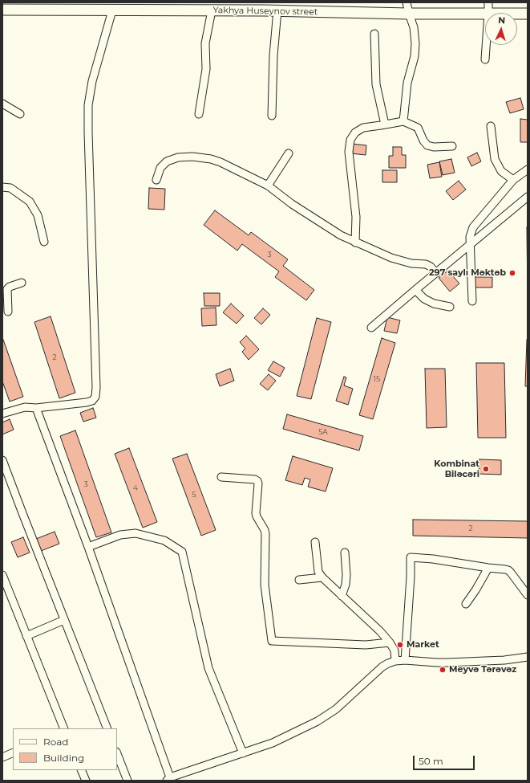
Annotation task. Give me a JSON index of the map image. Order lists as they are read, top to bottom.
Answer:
{
  "streets": {
    "street": ["Yakhya Huseynov street"]
  },
  "places": [
    "297 saylı Məktəb",
    "Kombinat Biləcəri",
    "Market",
    "Meyvə Tərəvəz"
  ],
  "house_numbers": [
    "3",
    "2",
    "15",
    "5A",
    "3",
    "4",
    "5",
    "2"
  ],
  "legend": ["Road", "Building"],
  "scale_bar": "50 m",
  "north": "top"
}
